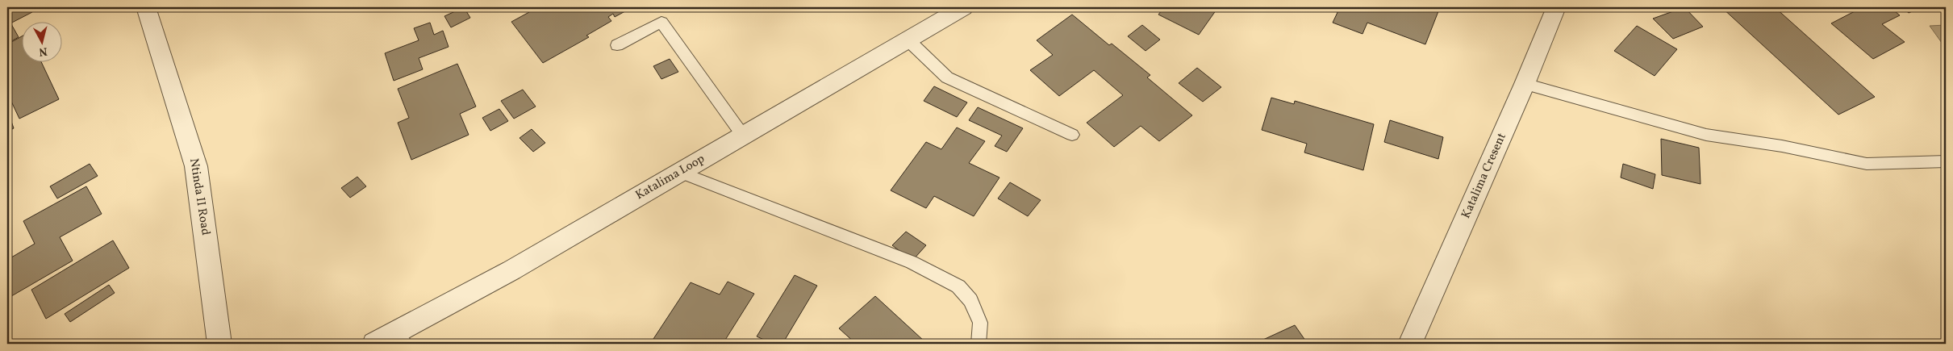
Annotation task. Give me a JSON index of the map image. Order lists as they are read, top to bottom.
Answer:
{
  "streets": {
    "street": ["Katalima Cresent", "Katalima Loop", "Ntinda II Road"]
  },
  "north": "bottom"
}
